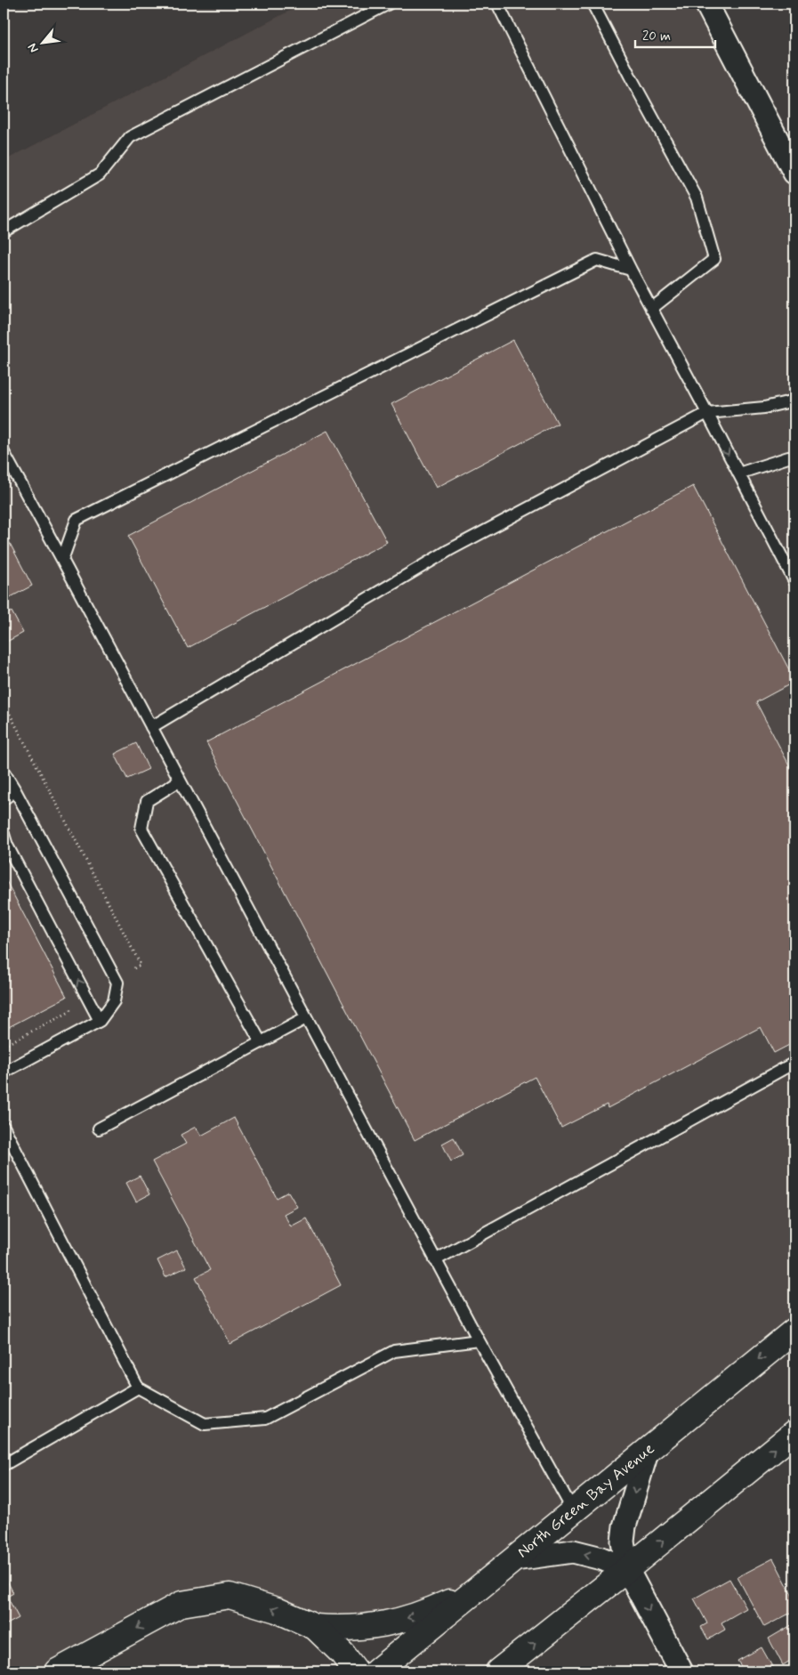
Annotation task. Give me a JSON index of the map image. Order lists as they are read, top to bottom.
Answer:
{
  "streets": {
    "main road": ["North Green Bay Avenue"]
  },
  "scale_bar": "20 m",
  "north": "bottom left"
}
